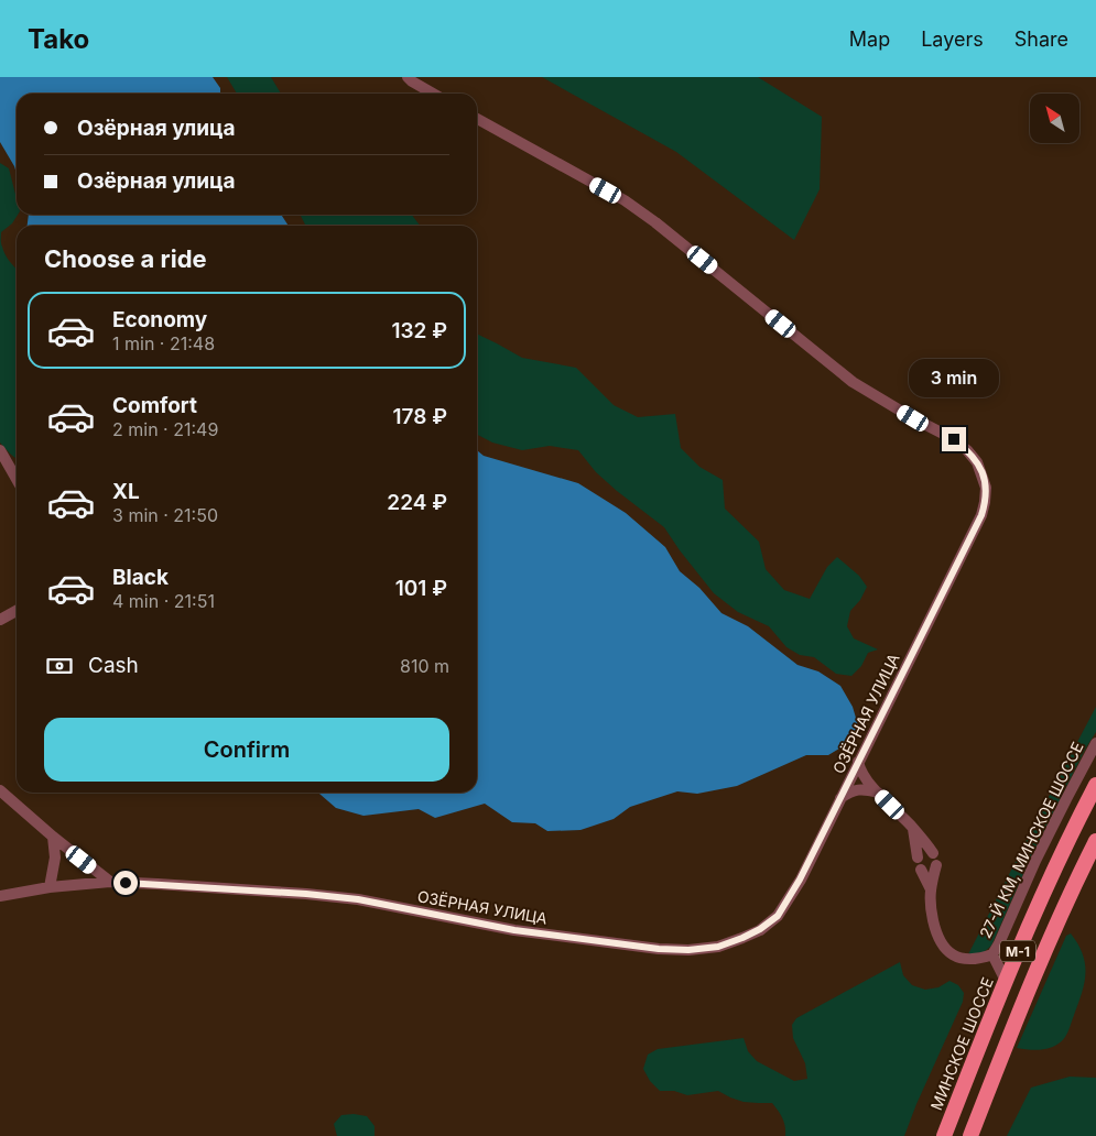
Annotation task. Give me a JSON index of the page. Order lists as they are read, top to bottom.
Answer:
{
  "streets": {
    "highway": ["М-1", "МИНСКОЕ ШОССЕ"],
    "street": ["ОЗЁРНАЯ УЛИЦА", "27-Й КМ, МИНСКОЕ ШОССЕ"]
  },
  "crossings": [
    ["27-Й КМ, МИНСКОЕ ШОССЕ", "МИНСКОЕ ШОССЕ"]
  ],
  "north": "top left",
  "page": {
    "header": "Tako",
    "nav": ["Map", "Layers", "Share"],
    "banner": ["Озёрная улица", "Озёрная улица"],
    "heading": "Choose a ride",
    "list": [
      {
        "name": "Economy",
        "note": "1 min · 21:48",
        "value": "132 ₽"
      },
      {
        "name": "Comfort",
        "note": "2 min · 21:49",
        "value": "178 ₽"
      },
      {
        "name": "XL",
        "note": "3 min · 21:50",
        "value": "224 ₽"
      },
      {
        "name": "Black",
        "note": "4 min · 21:51",
        "value": "101 ₽"
      }
    ],
    "bubble": "3 min",
    "pay": ["Cash", "810 m"],
    "buttons": "Confirm"
  }
}
